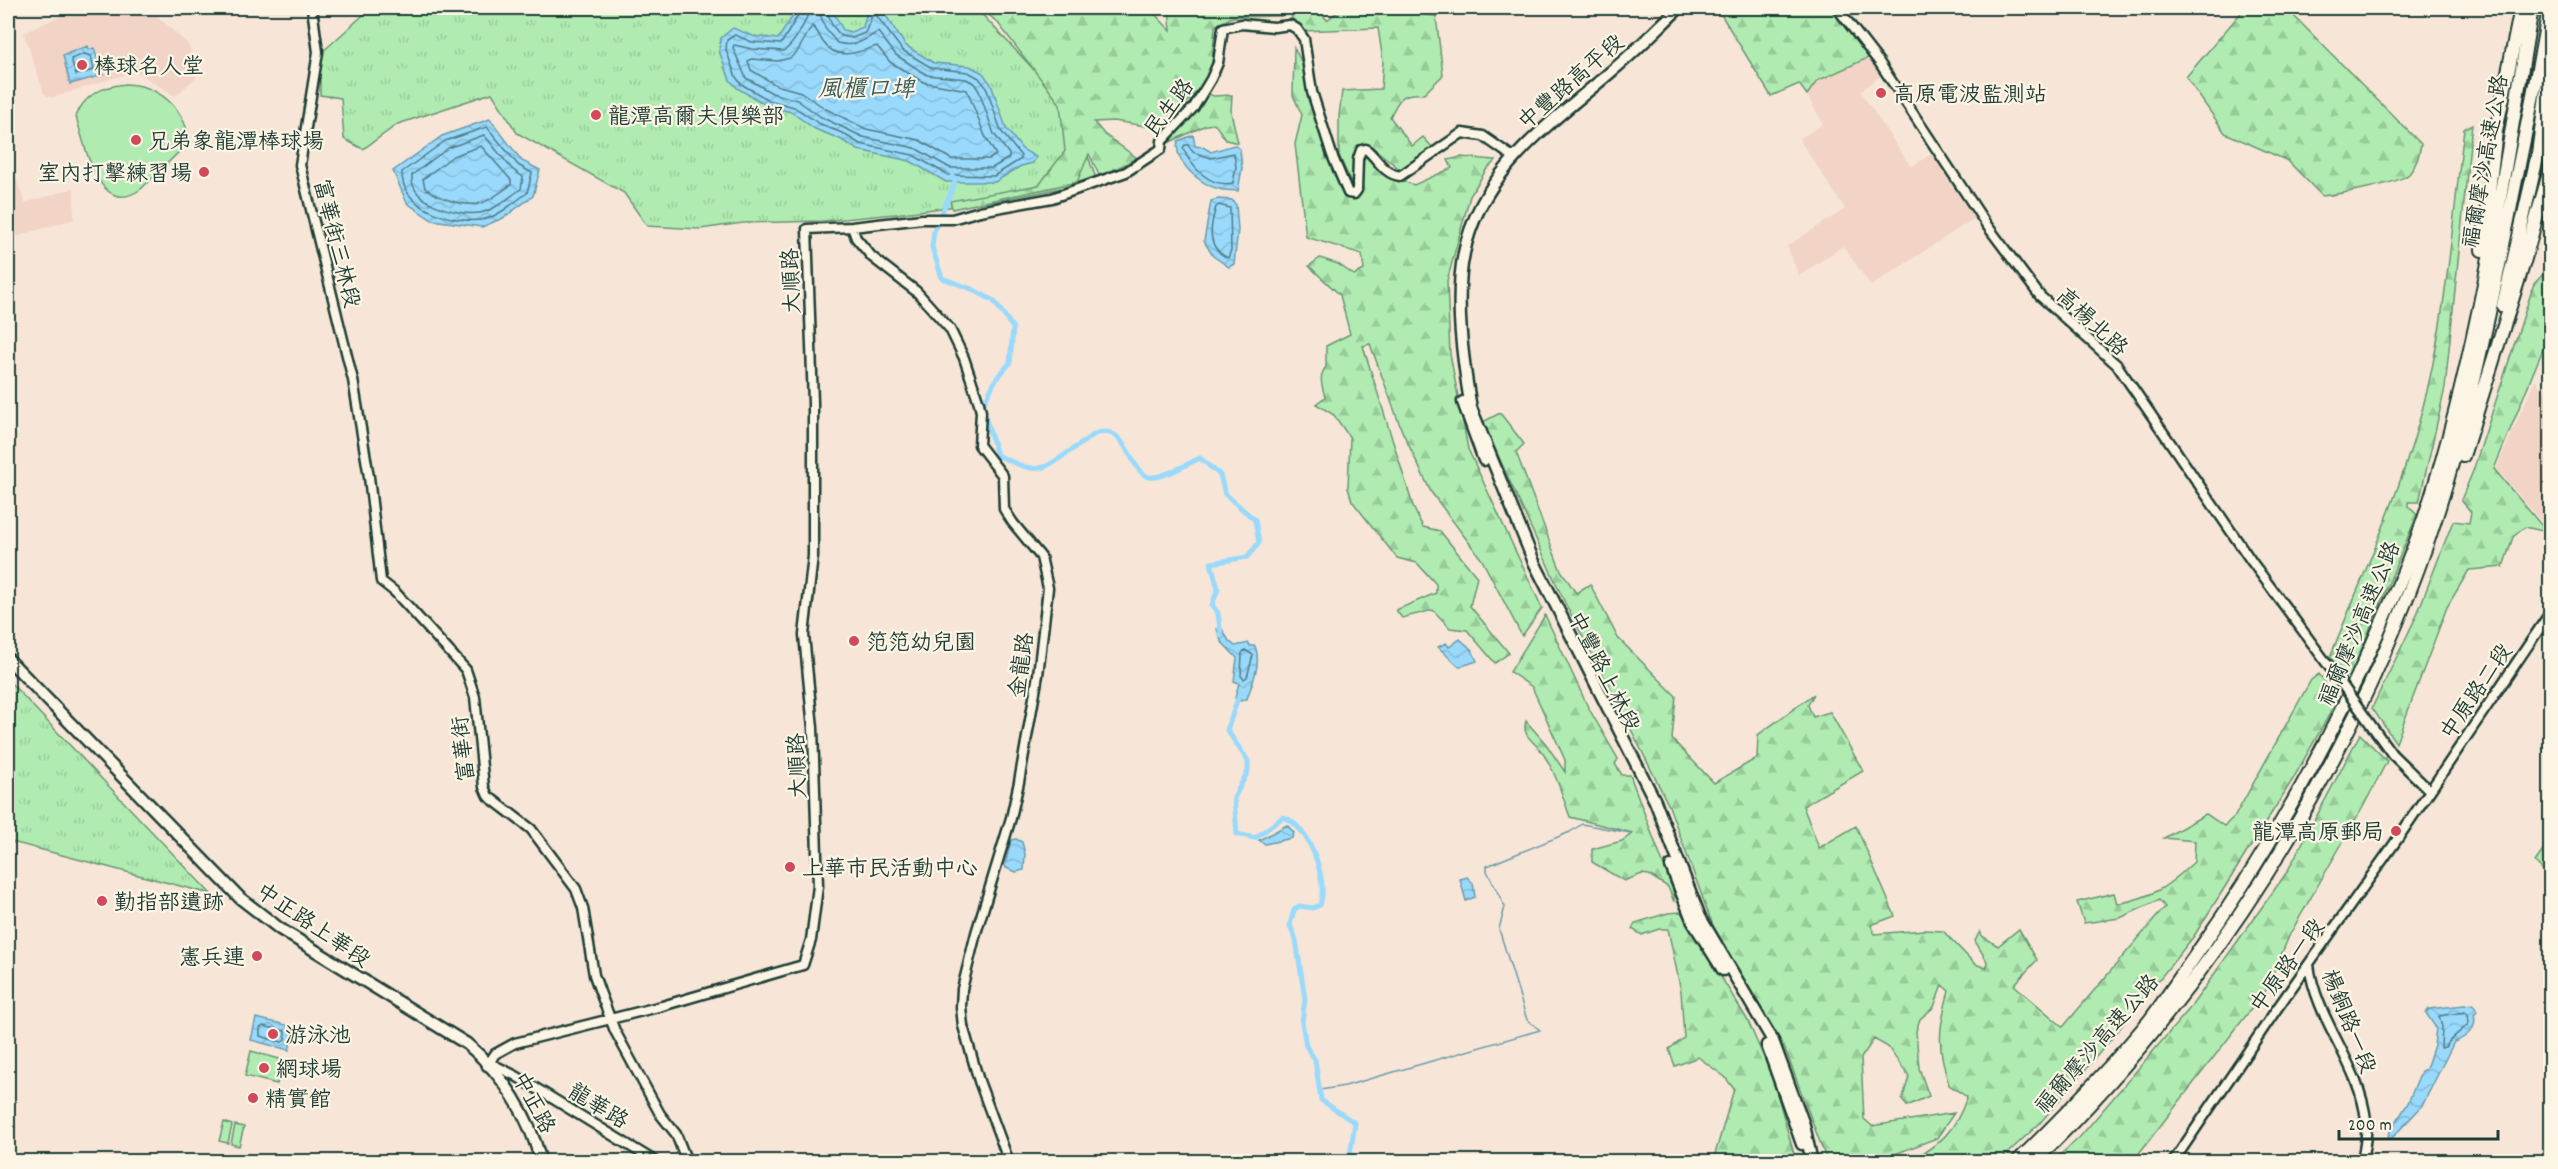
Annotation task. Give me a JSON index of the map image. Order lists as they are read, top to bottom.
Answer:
{
  "streets": {
    "highway": ["福爾摩沙高速公路"],
    "main road": [
      "中豐路高平段",
      "中豐路上林段",
      "中正路上華段",
      "中正路"
    ],
    "street": [
      "民生路",
      "富華街三林段",
      "大順路",
      "高楊北路",
      "金龍路",
      "中原路二段",
      "富華街",
      "中原路一段",
      "楊銅路一段",
      "龍華路"
    ]
  },
  "crossings": [
    ["中豐路高平段", "民生路"],
    ["中豐路高平段", "中豐路上林段"],
    ["民生路", "大順路"],
    ["民生路", "金龍路"],
    ["富華街三林段", "富華街"],
    ["大順路", "富華街"],
    ["大順路", "中正路上華段"],
    ["大順路", "中正路"],
    ["大順路", "龍華路"],
    ["高楊北路", "中原路二段"],
    ["高楊北路", "中原路一段"],
    ["中原路二段", "中原路一段"],
    ["中正路上華段", "中正路"],
    ["中正路上華段", "龍華路"],
    ["中原路一段", "楊銅路一段"],
    ["中正路", "龍華路"]
  ],
  "water": ["風櫃口埤"],
  "places": [
    "棒球名人堂",
    "高原電波監測站",
    "龍潭高爾夫俱樂部",
    "兄弟象龍潭棒球場",
    "室內打擊練習場",
    "笵笵幼兒園",
    "龍潭高原郵局",
    "上華市民活動中心",
    "勤指部遺跡",
    "憲兵連",
    "游泳池",
    "網球場",
    "精實館"
  ],
  "scale_bar": "200 m"
}
